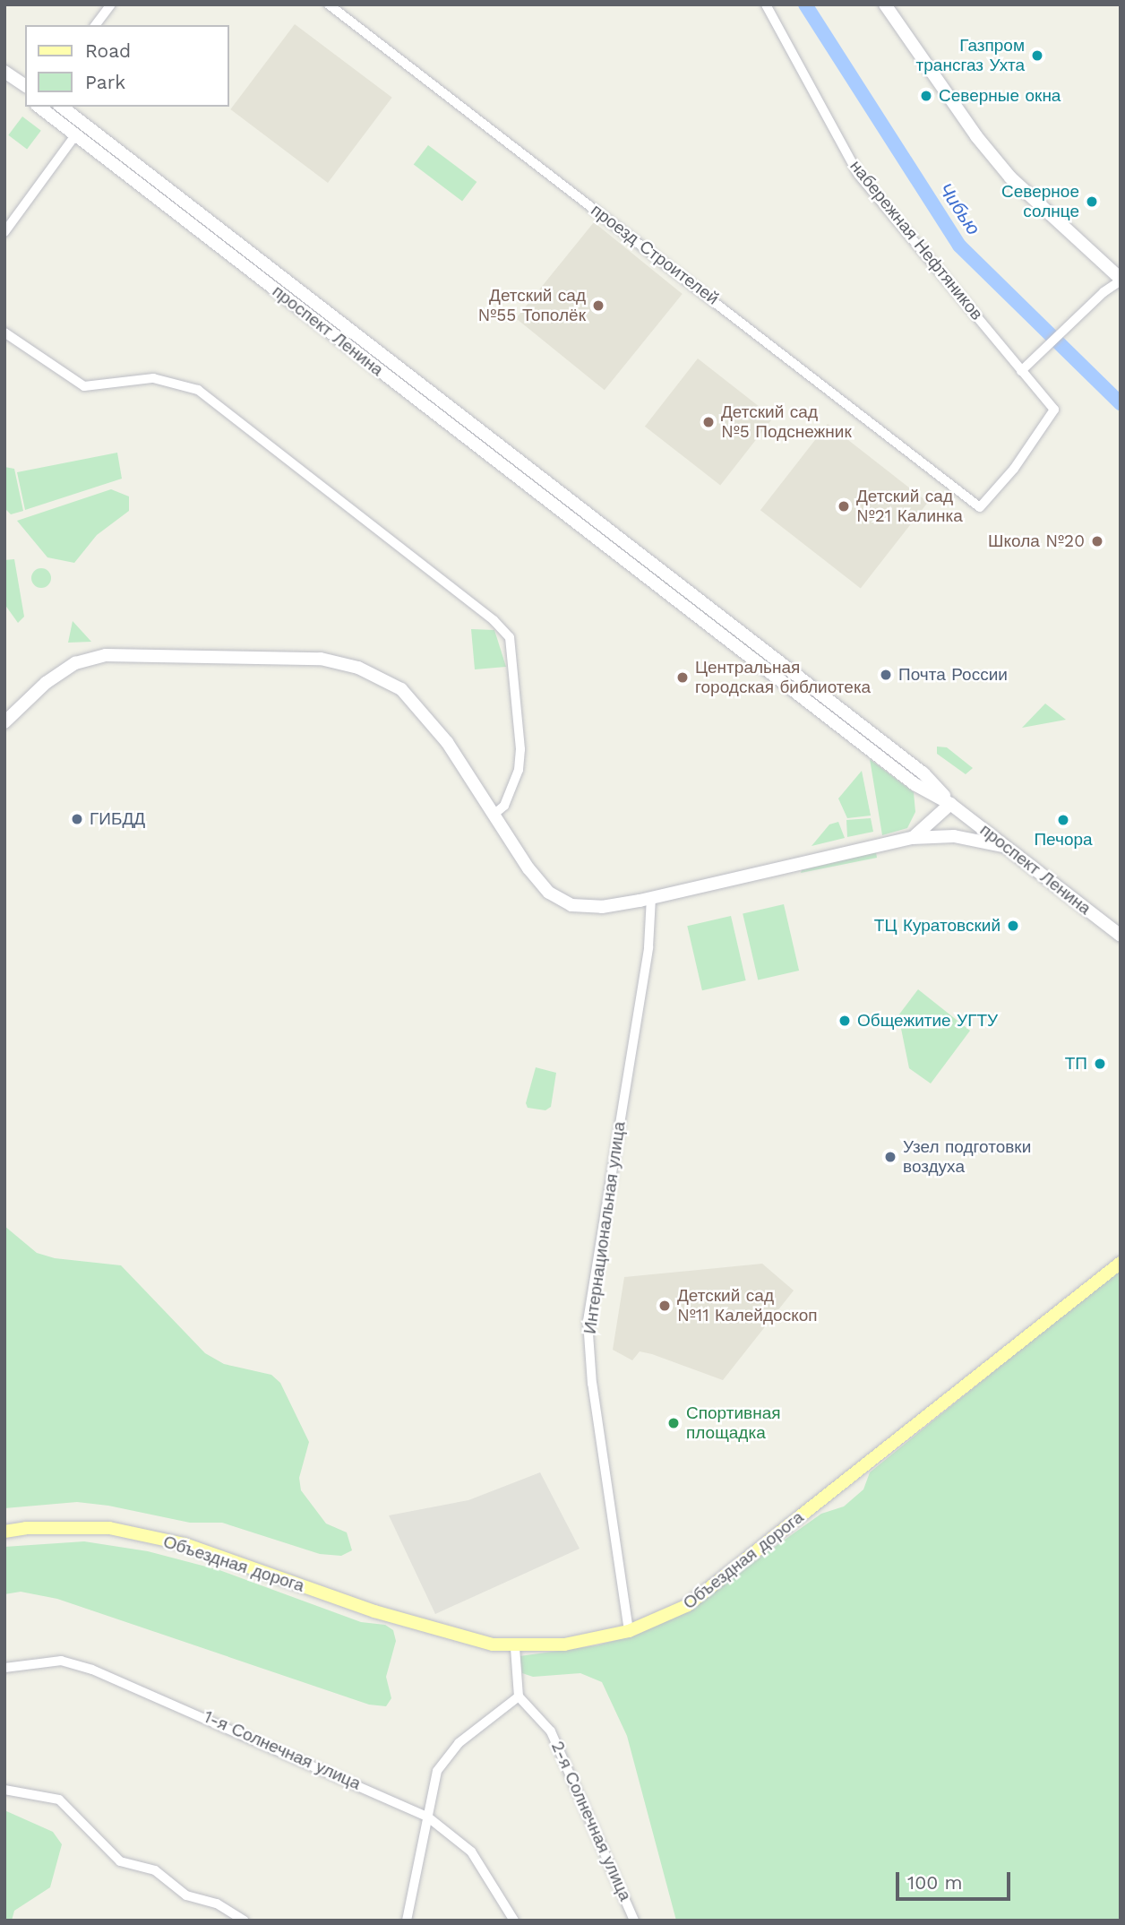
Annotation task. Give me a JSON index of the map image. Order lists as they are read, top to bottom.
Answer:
{
  "streets": {
    "main road": ["проспект Ленина", "Объездная дорога"],
    "street": [
      "набережная Нефтяников",
      "проезд Строителей",
      "Интернациональная улица",
      "1-я Солнечная улица",
      "2-я Солнечная улица"
    ]
  },
  "crossings": [
    ["набережная Нефтяников", "проезд Строителей"],
    ["Интернациональная улица", "Объездная дорога"]
  ],
  "water": ["Чибью"],
  "places": [
    "Газпром трансгаз Ухта",
    "Северные окна",
    "Северное солнце",
    "Детский сад №55 Тополёк",
    "Детский сад №5 Подснежник",
    "Детский сад №21 Калинка",
    "Школа №20",
    "Почта России",
    "Центральная городская библиотека",
    "ГИБДД",
    "Печора",
    "ТЦ Куратовский",
    "Общежитие УГТУ",
    "ТП",
    "Узел подготовки воздуха",
    "Детский сад №11 Калейдоскоп",
    "Спортивная площадка"
  ],
  "legend": ["Road", "Park"],
  "scale_bar": "100 m"
}
